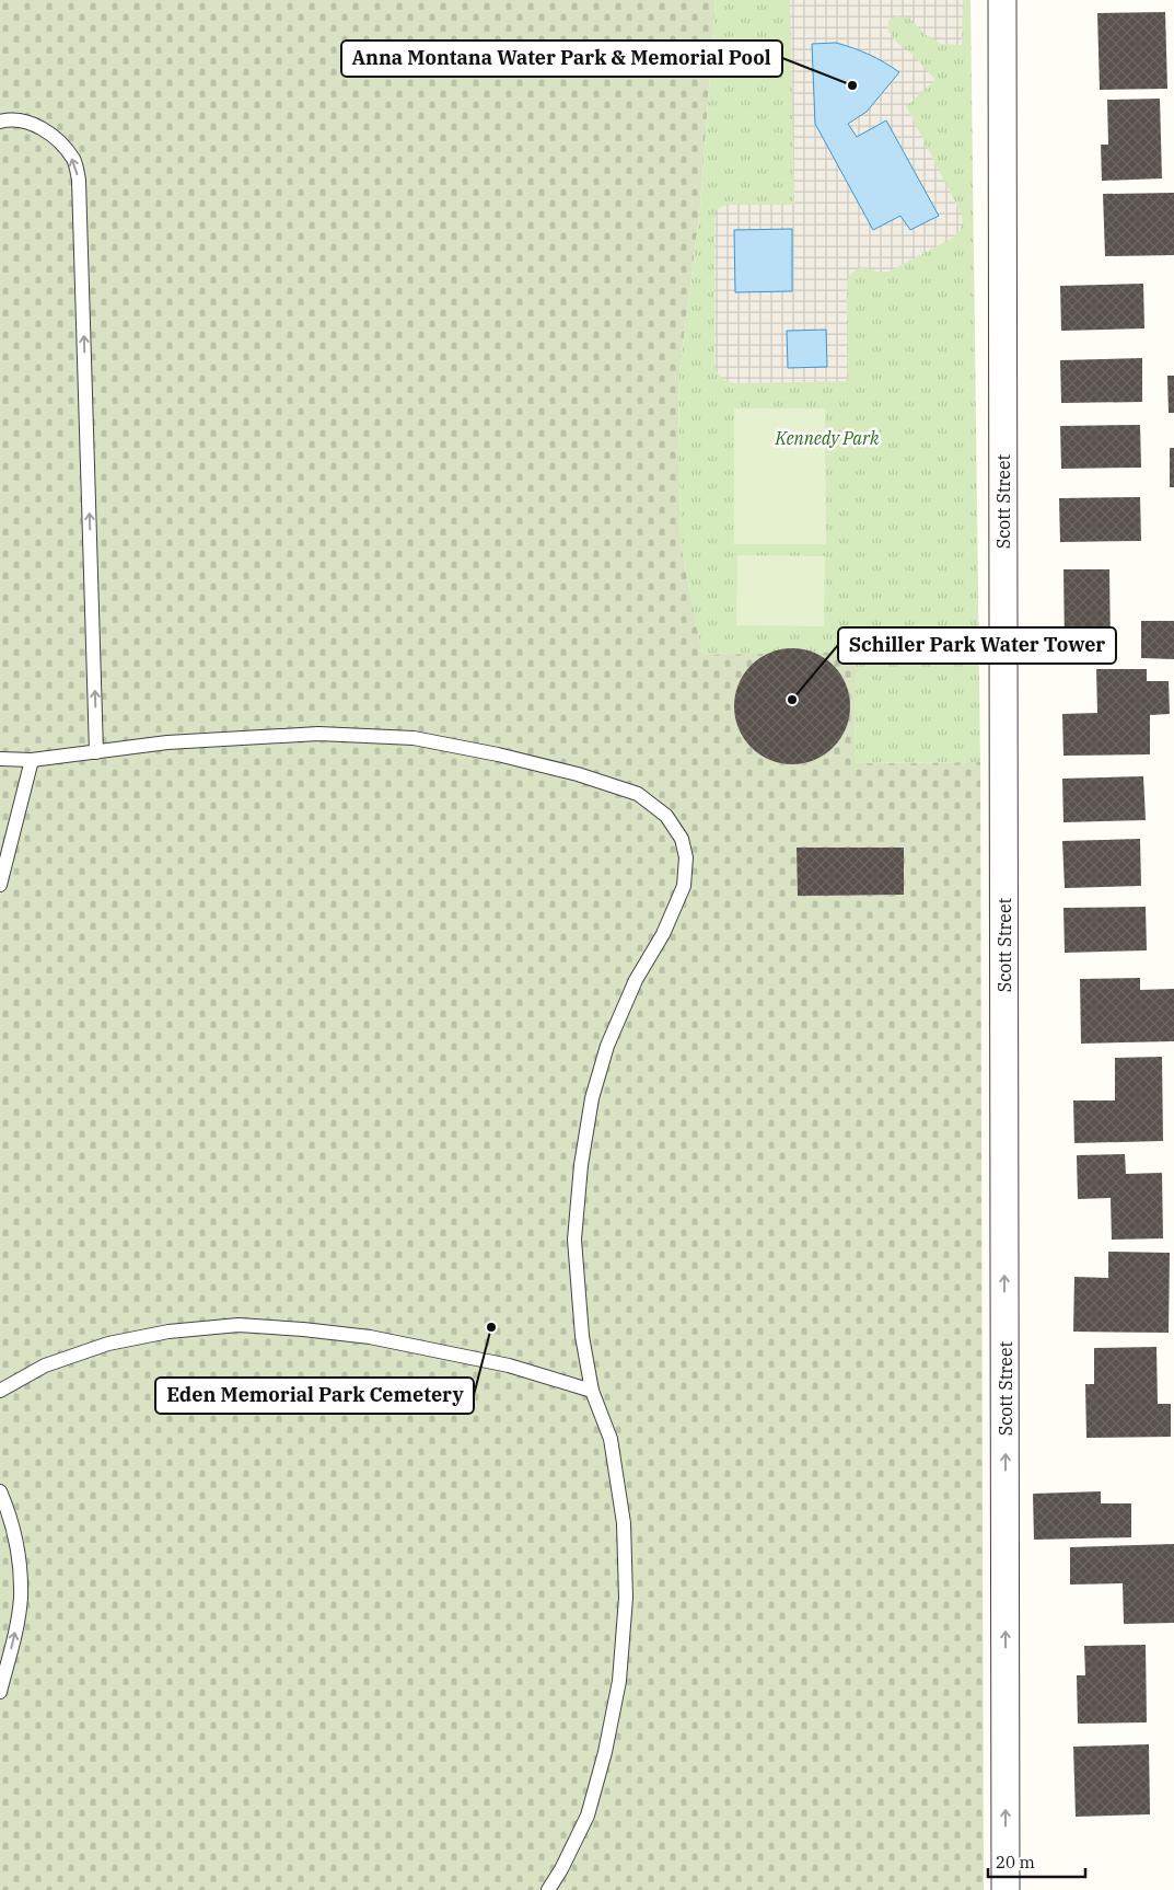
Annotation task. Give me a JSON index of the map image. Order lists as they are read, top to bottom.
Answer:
{
  "streets": {
    "street": ["Scott Street"]
  },
  "one_way": ["Scott Street"],
  "parks": ["Kennedy Park"],
  "places": ["Anna Montana Water Park & Memorial Pool", "Schiller Park Water Tower", "Eden Memorial Park Cemetery"],
  "scale_bar": "20 m"
}
